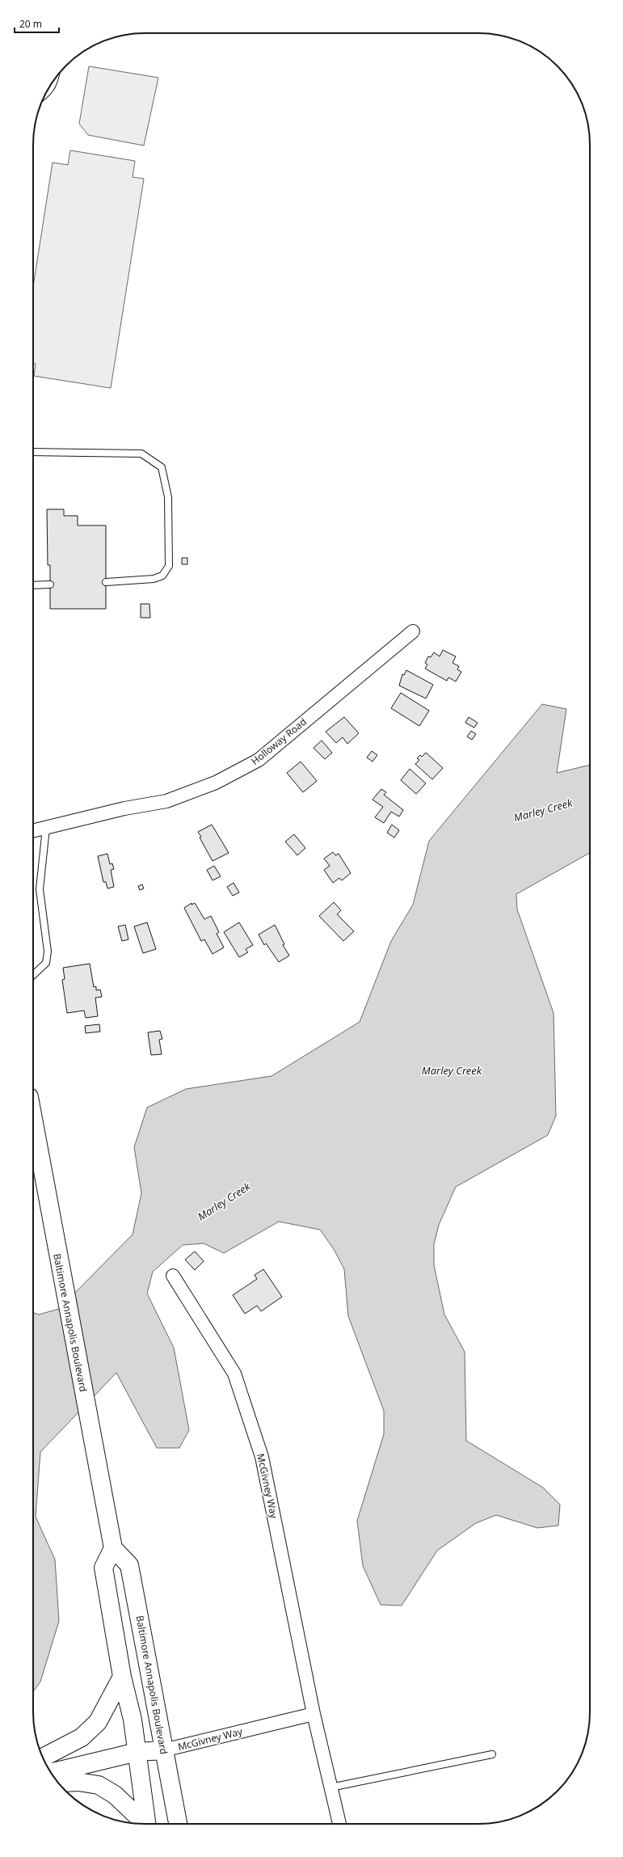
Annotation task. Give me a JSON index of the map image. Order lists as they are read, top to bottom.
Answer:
{
  "streets": {
    "main road": ["Baltimore Annapolis Boulevard"],
    "street": ["Holloway Road", "McGivney Way"]
  },
  "crossings": [
    ["Baltimore Annapolis Boulevard", "McGivney Way"]
  ],
  "water": ["Marley Creek"],
  "scale_bar": "20 m"
}
